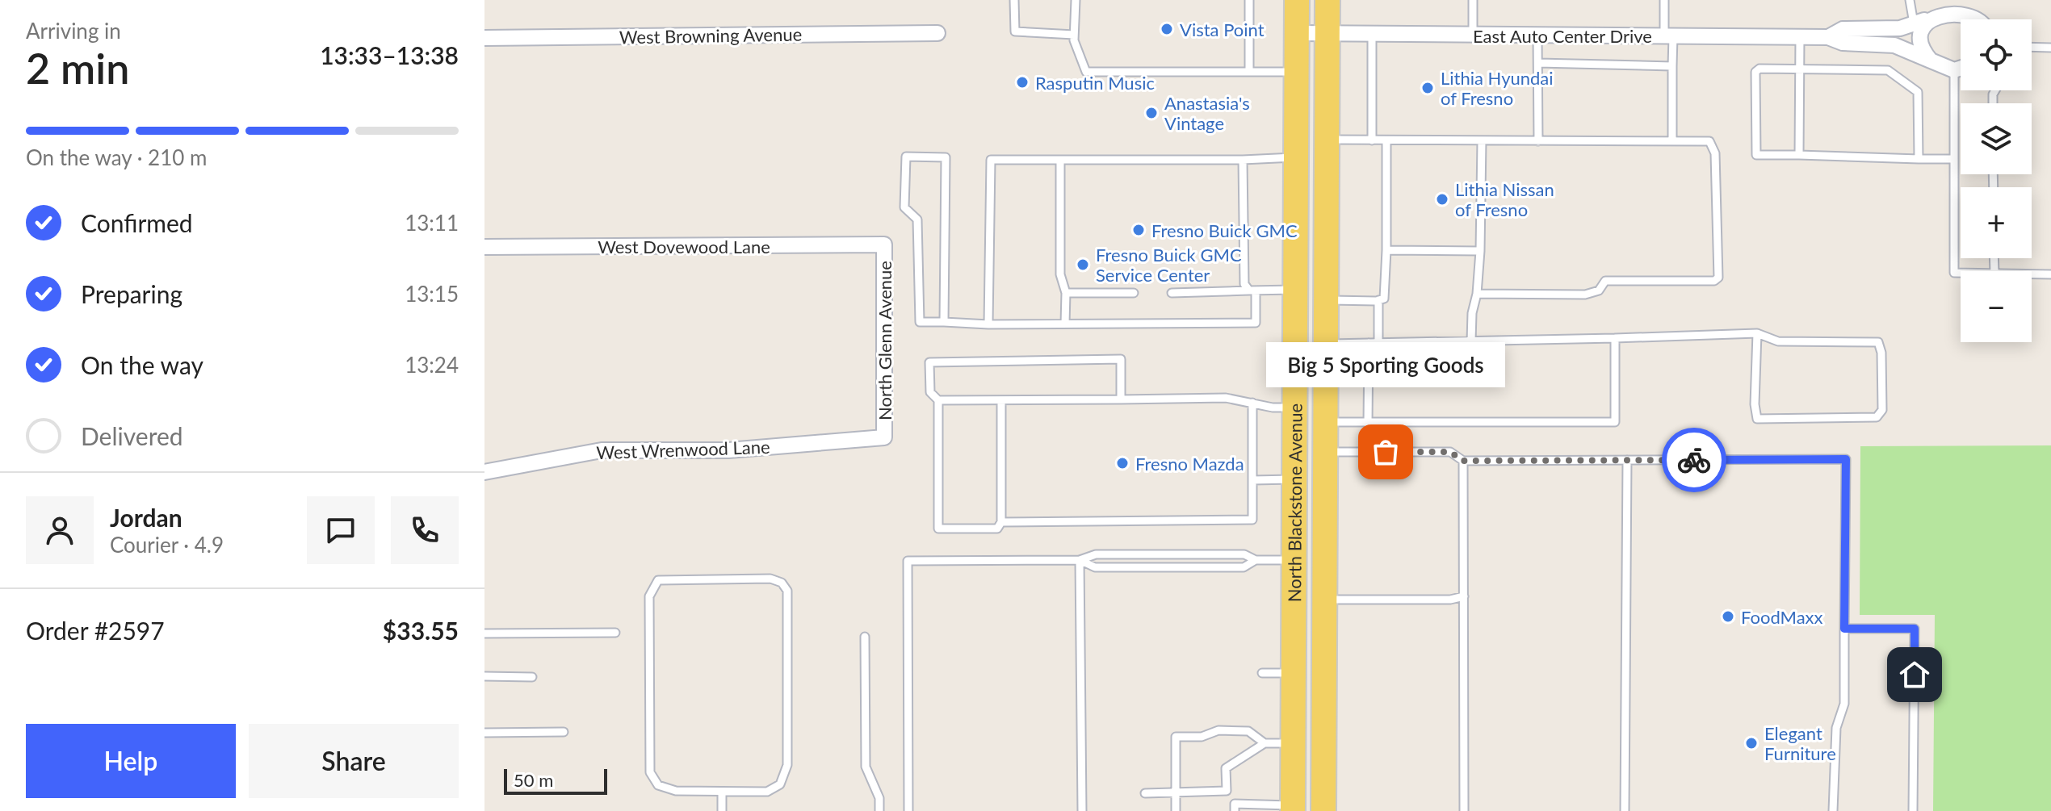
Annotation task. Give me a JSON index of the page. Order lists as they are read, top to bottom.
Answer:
{
  "streets": {
    "main road": ["North Blackstone Avenue"],
    "street": [
      "West Browning Avenue",
      "East Auto Center Drive",
      "West Dovewood Lane",
      "North Glenn Avenue",
      "West Wrenwood Lane"
    ]
  },
  "crossings": [
    ["East Auto Center Drive", "North Blackstone Avenue"],
    ["West Dovewood Lane", "North Glenn Avenue"],
    ["North Glenn Avenue", "West Wrenwood Lane"]
  ],
  "places": [
    "Vista Point",
    "Rasputin Music",
    "Lithia Hyundai of Fresno",
    "Anastasia's Vintage",
    "Lithia Nissan of Fresno",
    "Fresno Buick GMC",
    "Fresno Buick GMC Service Center",
    "Big 5 Sporting Goods",
    "Fresno Mazda",
    "FoodMaxx",
    "Elegant Furniture"
  ],
  "scale_bar": "50 m",
  "page": {
    "heading": ["2 min", "Arriving in", "13:33–13:38"],
    "panel": [
      "Jordan",
      "Courier · 4.9",
      "Order #2597",
      "$33.55"
    ],
    "map_buttons": ["+", "−"],
    "bar": "On the way · 210 m",
    "list": [
      ["Confirmed", "13:11"],
      ["Preparing", "13:15"],
      ["On the way", "13:24"],
      "Delivered"
    ],
    "bubble": "Big 5 Sporting Goods",
    "buttons": ["Help", "Share"],
    "scale": "50 m"
  }
}
